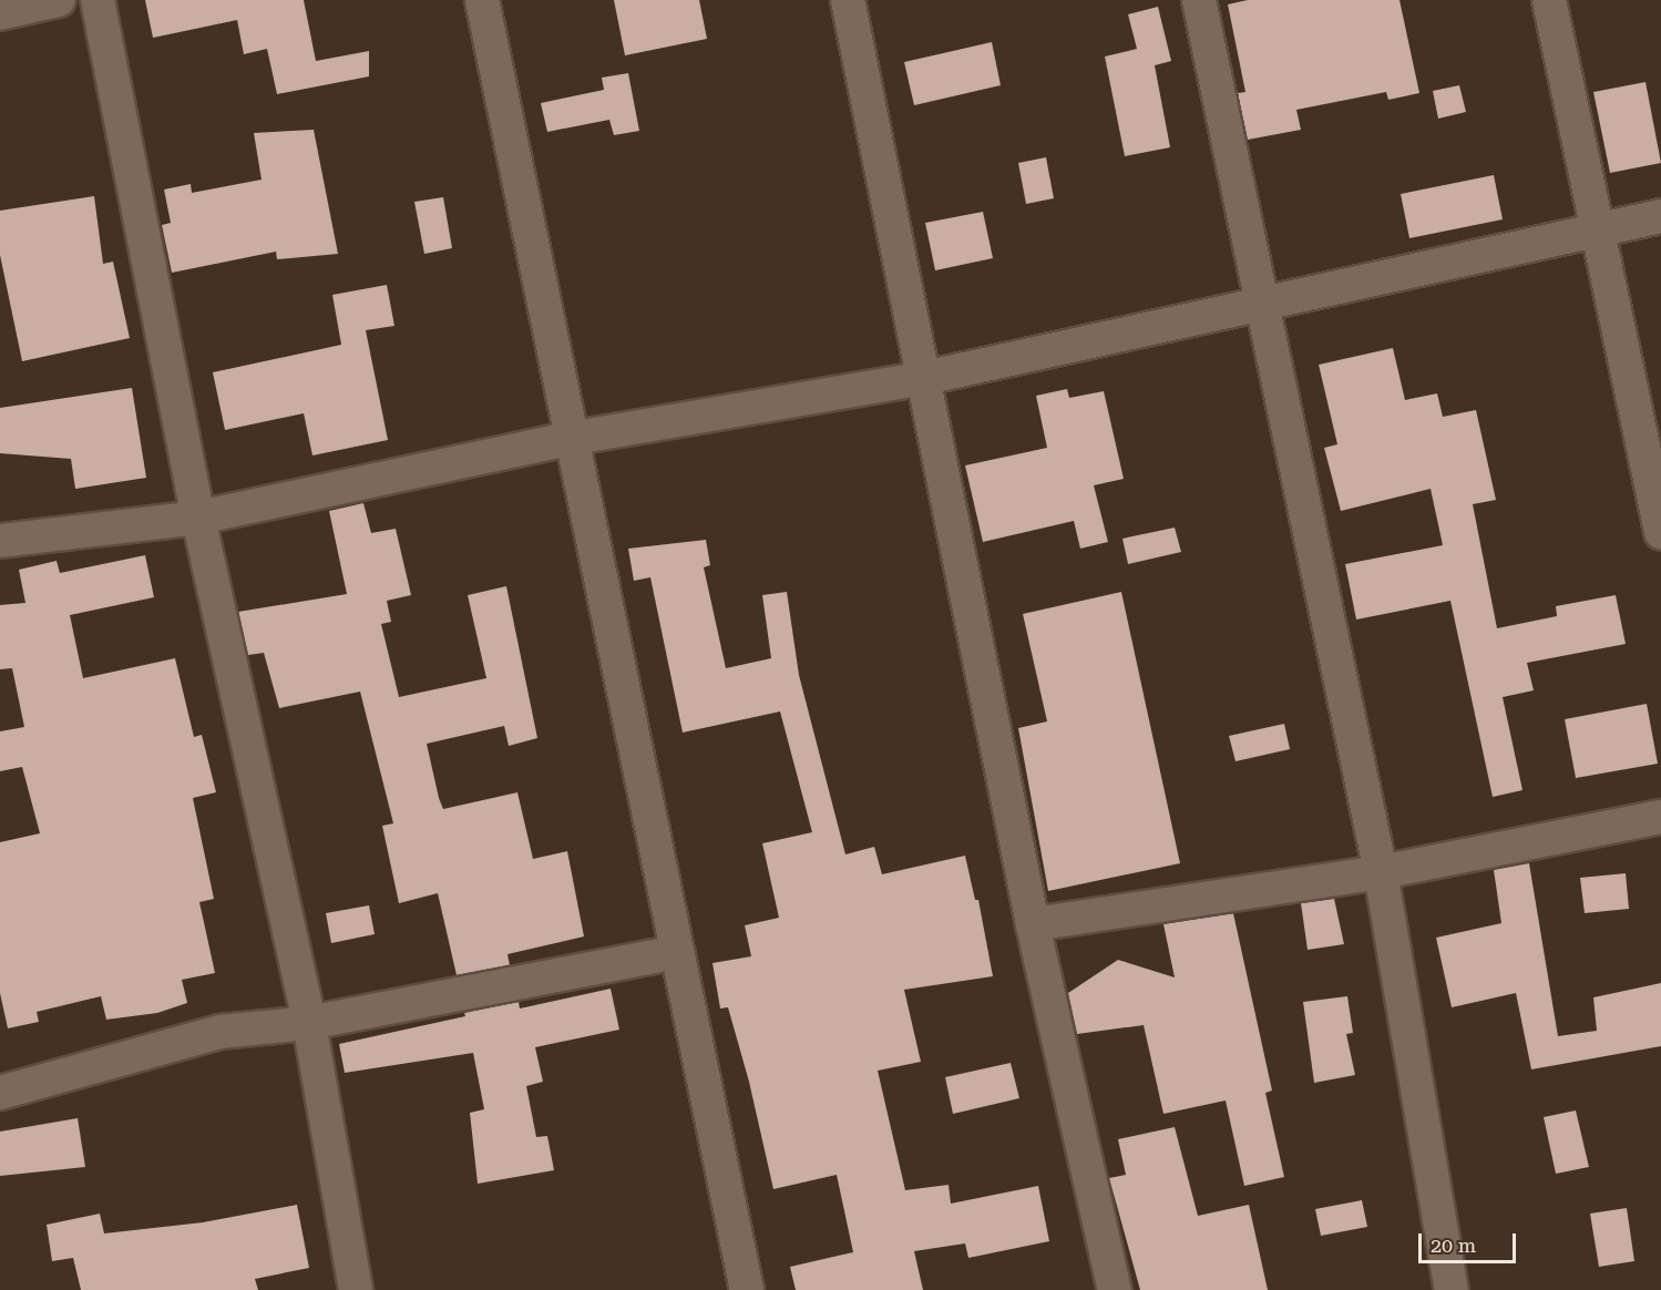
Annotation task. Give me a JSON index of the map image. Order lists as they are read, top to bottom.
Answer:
{
  "scale_bar": "20 m"
}
